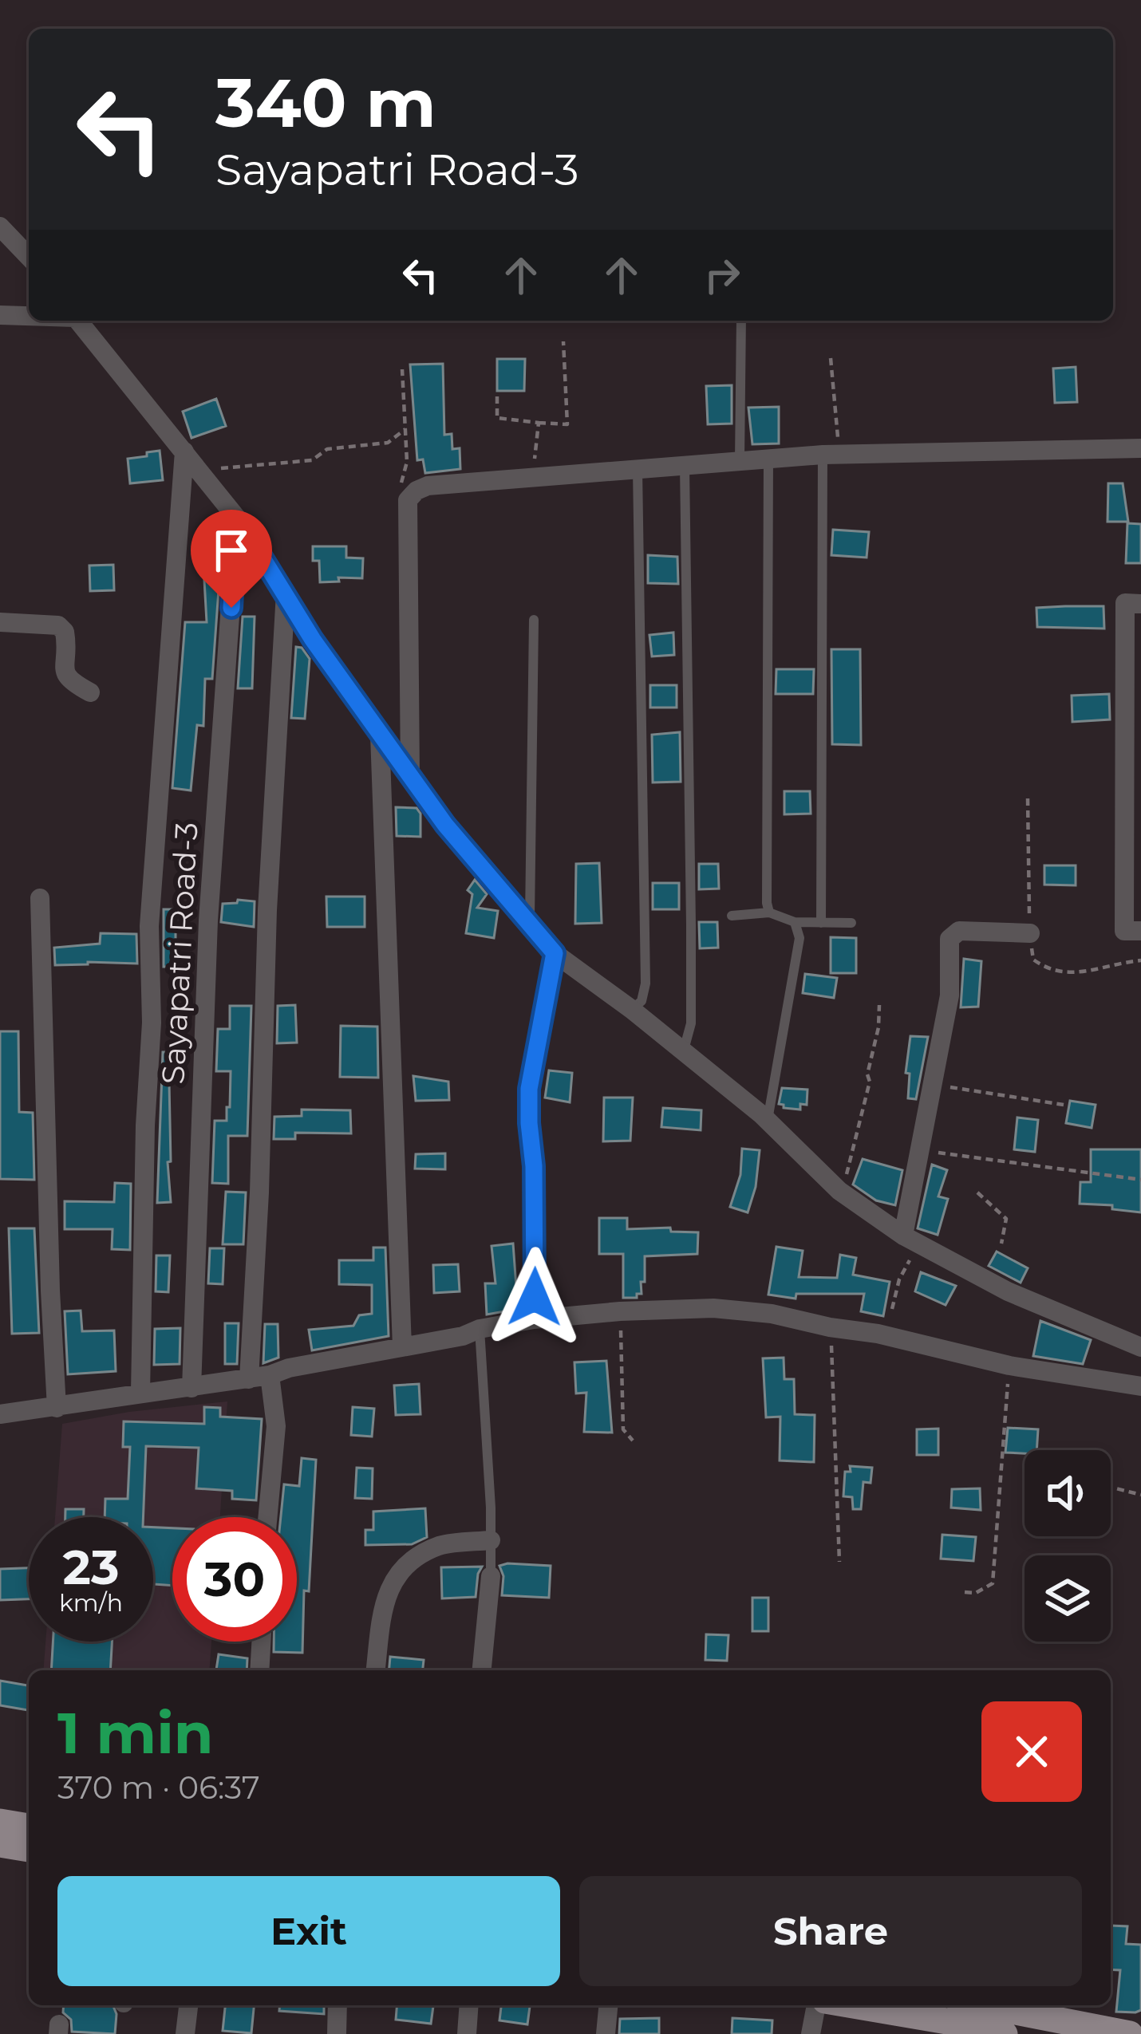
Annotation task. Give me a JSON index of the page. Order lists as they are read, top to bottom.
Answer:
{
  "streets": {
    "street": ["Sayapatri Road-3"]
  },
  "page": {
    "turn": ["340 m", "Sayapatri Road-3"],
    "speed": "23 km/h",
    "limit": "30",
    "heading": ["1 min", "370 m · 06:37"],
    "buttons": ["Exit", "Share"]
  }
}
